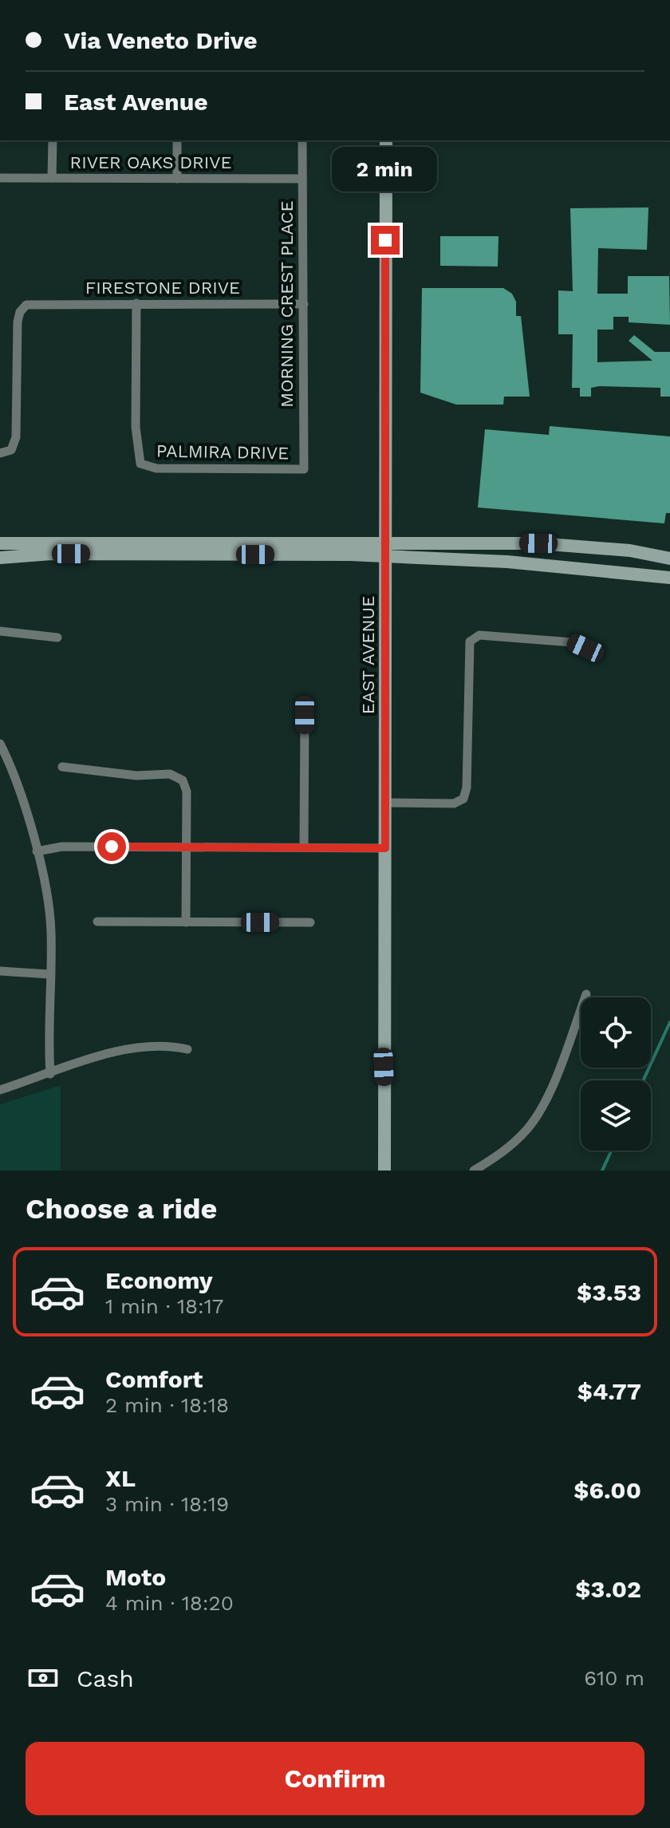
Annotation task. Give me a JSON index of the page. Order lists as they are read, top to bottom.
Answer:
{
  "streets": {
    "main road": ["EAST AVENUE"],
    "street": [
      "RIVER OAKS DRIVE",
      "FIRESTONE DRIVE",
      "MORNING CREST PLACE",
      "PALMIRA DRIVE"
    ]
  },
  "crossings": [
    ["RIVER OAKS DRIVE", "MORNING CREST PLACE"],
    ["FIRESTONE DRIVE", "MORNING CREST PLACE"],
    ["FIRESTONE DRIVE", "PALMIRA DRIVE"],
    ["MORNING CREST PLACE", "PALMIRA DRIVE"]
  ],
  "page": {
    "banner": ["Via Veneto Drive", "East Avenue"],
    "bubble": "2 min",
    "heading": "Choose a ride",
    "list": [
      {
        "name": "Economy",
        "note": "1 min · 18:17",
        "value": "$3.53"
      },
      {
        "name": "Comfort",
        "note": "2 min · 18:18",
        "value": "$4.77"
      },
      {
        "name": "XL",
        "note": "3 min · 18:19",
        "value": "$6.00"
      },
      {
        "name": "Moto",
        "note": "4 min · 18:20",
        "value": "$3.02"
      }
    ],
    "pay": ["Cash", "610 m"],
    "buttons": "Confirm"
  }
}
